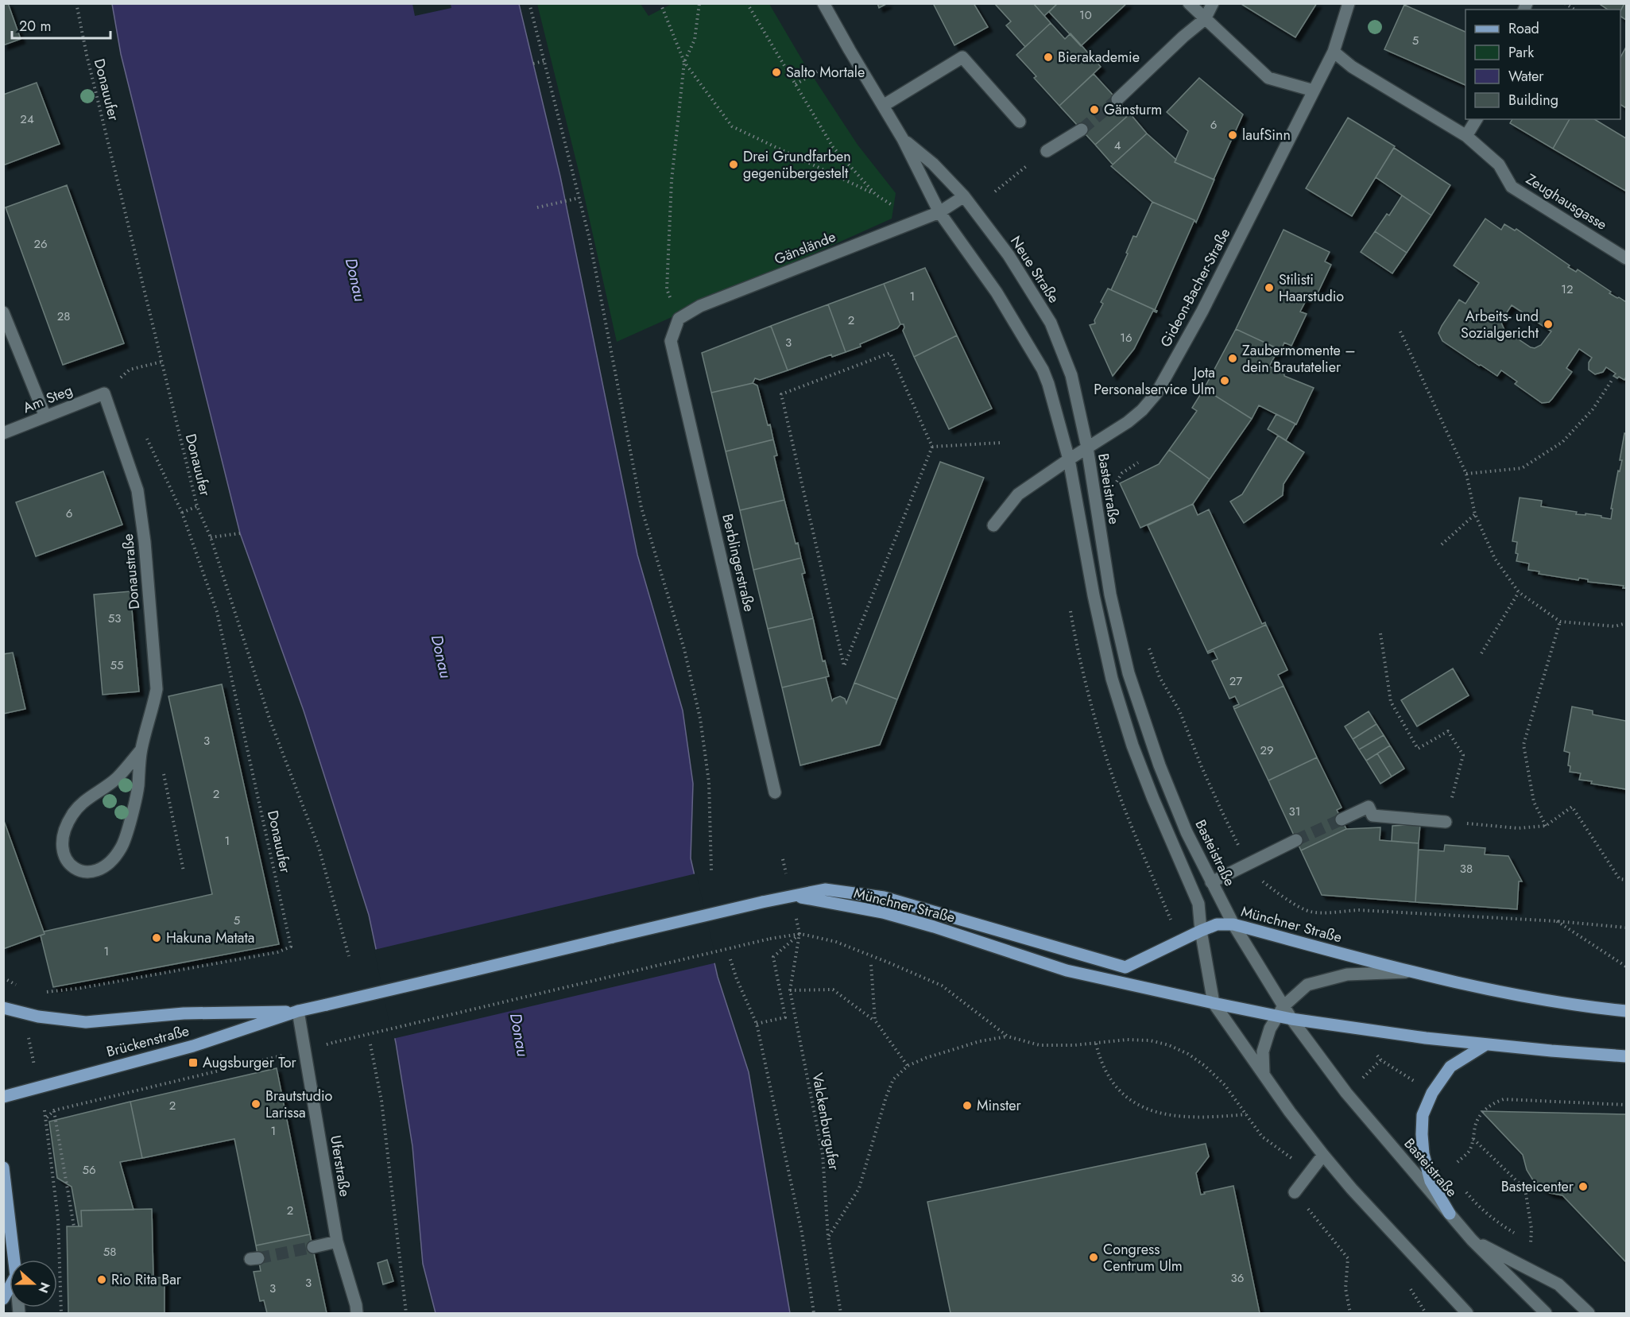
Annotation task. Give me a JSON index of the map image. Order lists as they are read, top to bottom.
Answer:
{
  "streets": {
    "main road": ["Münchner Straße", "Brückenstraße"],
    "street": [
      "Zeughausgasse",
      "Gänslände",
      "Neue Straße",
      "Gideon-Bacher-Straße",
      "Am Steg",
      "Basteistraße",
      "Berblingerstraße",
      "Donaustraße",
      "Uferstraße"
    ],
    "path": ["Donauufer", "Valckenburgufer"]
  },
  "crossings": [
    ["Zeughausgasse", "Gideon-Bacher-Straße"],
    ["Gänslände", "Neue Straße"],
    ["Gänslände", "Berblingerstraße"],
    ["Neue Straße", "Gideon-Bacher-Straße"],
    ["Neue Straße", "Basteistraße"],
    ["Gideon-Bacher-Straße", "Basteistraße"],
    ["Am Steg", "Donaustraße"],
    ["Basteistraße", "Münchner Straße"],
    ["Münchner Straße", "Brückenstraße"],
    ["Brückenstraße", "Uferstraße"]
  ],
  "water": ["Donau"],
  "places": {
    "other": [
      "Bierakademie",
      "Salto Mortale",
      "Gänsturm",
      "laufSinn",
      "Drei Grundfarben gegenübergestelt",
      "Stilisti Haarstudio",
      "Arbeits- und Sozialgericht",
      "Zaubermomente – dein Brautatelier",
      "Jota Personalservice Ulm",
      "Hakuna Matata",
      "Brautstudio Larissa",
      "Minster",
      "Basteicenter",
      "Congress Centrum Ulm",
      "Rio Rita Bar"
    ],
    "transit": ["Augsburger Tor"]
  },
  "house_numbers": [
    "10",
    "5",
    "24",
    "6",
    "4",
    "26",
    "12",
    "1",
    "28",
    "2",
    "16",
    "3",
    "6",
    "53",
    "55",
    "27",
    "3",
    "29",
    "2",
    "31",
    "1",
    "38",
    "5",
    "1",
    "2",
    "1",
    "56",
    "2",
    "58",
    "36",
    "3",
    "3"
  ],
  "legend": [
    "Road",
    "Park",
    "Water",
    "Building"
  ],
  "scale_bar": "20 m",
  "north": "right"
}
